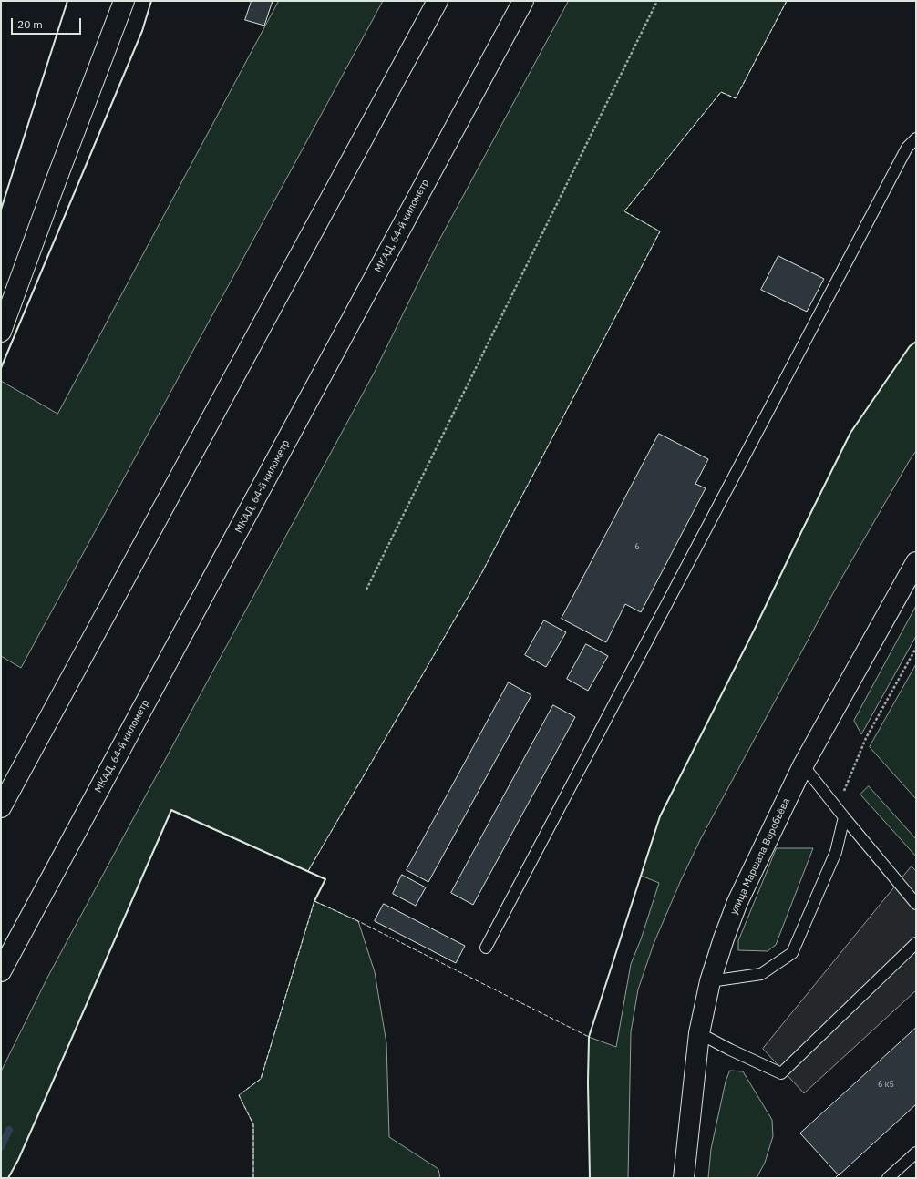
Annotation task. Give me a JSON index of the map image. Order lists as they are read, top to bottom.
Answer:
{
  "streets": {
    "main road": ["МКАД, 64-й километр", "улица Маршала Воробьёва"]
  },
  "house_numbers": ["6", "6 к5"],
  "scale_bar": "20 m"
}
